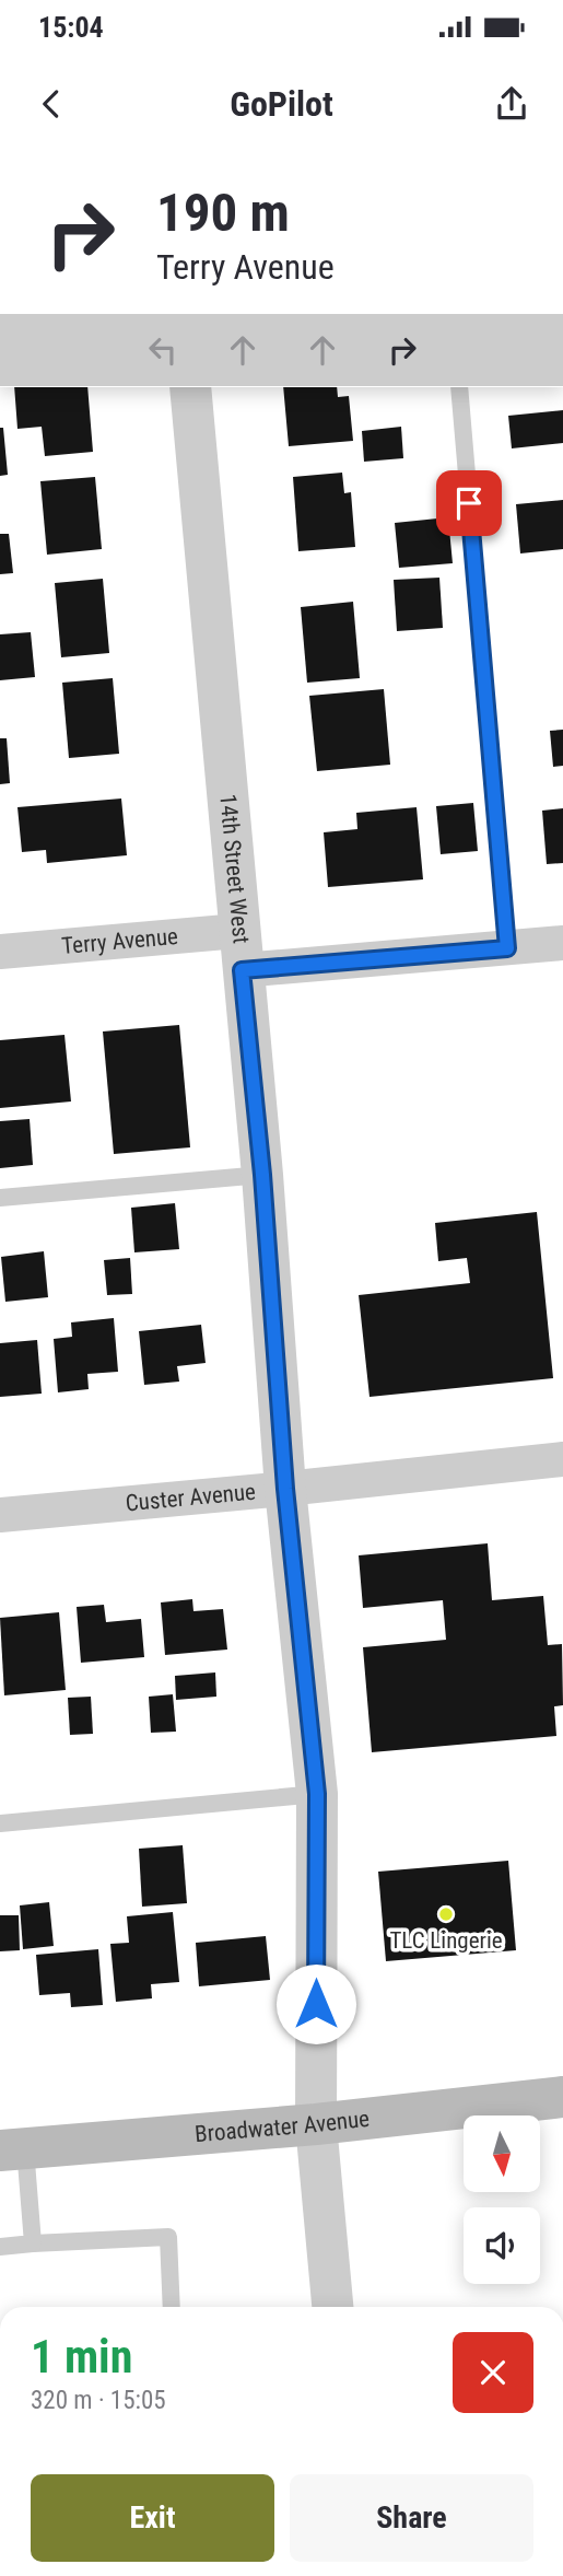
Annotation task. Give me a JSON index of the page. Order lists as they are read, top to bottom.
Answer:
{
  "streets": {
    "main road": ["Broadwater Avenue"],
    "street": ["14th Street West", "Terry Avenue", "Custer Avenue"]
  },
  "crossings": [
    ["14th Street West", "Terry Avenue"],
    ["14th Street West", "Custer Avenue"],
    ["14th Street West", "Broadwater Avenue"]
  ],
  "places": ["TLC Lingerie"],
  "north": "bottom",
  "page": {
    "status": "15:04",
    "header": "GoPilot",
    "turn": ["190 m", "Terry Avenue"],
    "heading": ["1 min", "320 m · 15:05"],
    "buttons": ["Exit", "Share"]
  }
}
